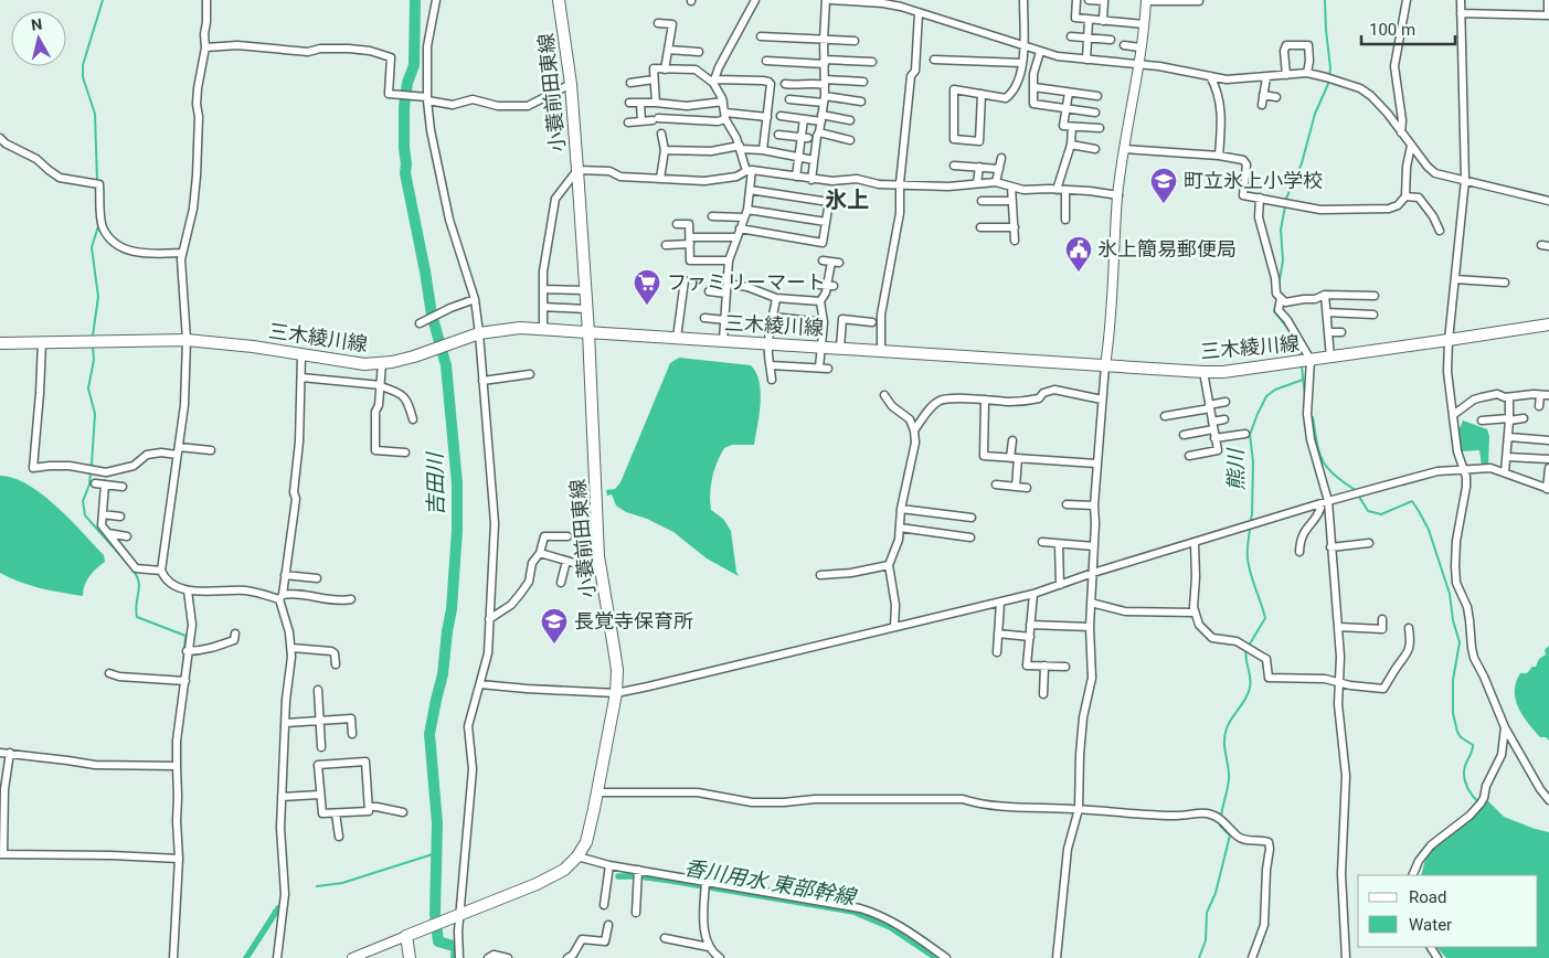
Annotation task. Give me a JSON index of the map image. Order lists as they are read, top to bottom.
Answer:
{
  "streets": {
    "main road": ["小蓑前田東線", "三木綾川線"]
  },
  "crossings": [
    ["小蓑前田東線", "三木綾川線"]
  ],
  "districts": ["氷上"],
  "water": ["熊川", "吉田川", "香川用水 東部幹線"],
  "places": {
    "school or university": ["町立氷上小学校", "長覚寺保育所"],
    "public building": ["氷上簡易郵便局"],
    "supermarket": ["ファミリーマート"]
  },
  "legend": ["Road", "Water"],
  "scale_bar": "100 m",
  "north": "top"
}
